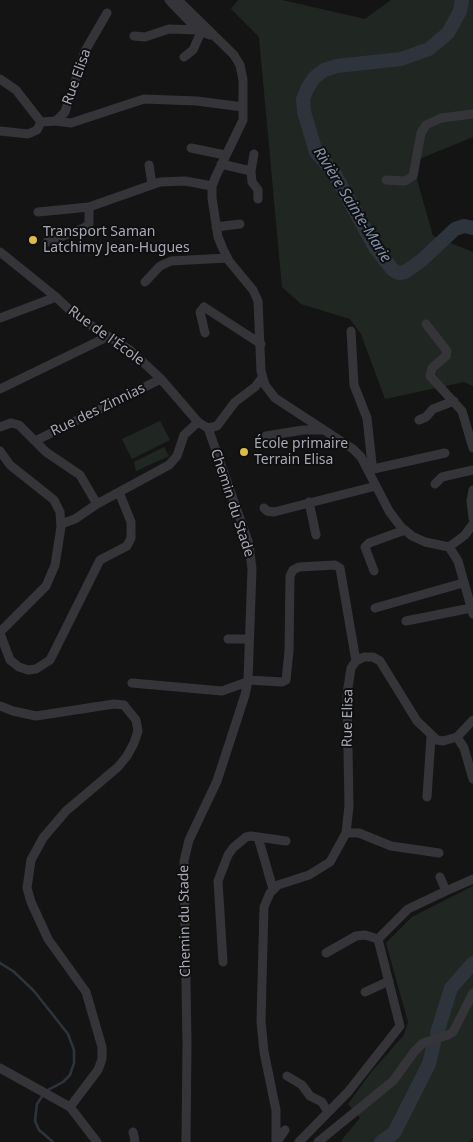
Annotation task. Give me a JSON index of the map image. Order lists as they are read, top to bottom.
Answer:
{
  "streets": {
    "street": [
      "Rue Elisa",
      "Rue de l'École",
      "Rue des Zinnias",
      "Chemin du Stade"
    ]
  },
  "crossings": [
    ["Rue de l'École", "Rue des Zinnias"],
    ["Rue de l'École", "Chemin du Stade"]
  ],
  "water": ["Rivière Sainte-Marie"],
  "places": ["Transport Saman Latchimy Jean-Hugues", "École primaire Terrain Elisa"]
}
